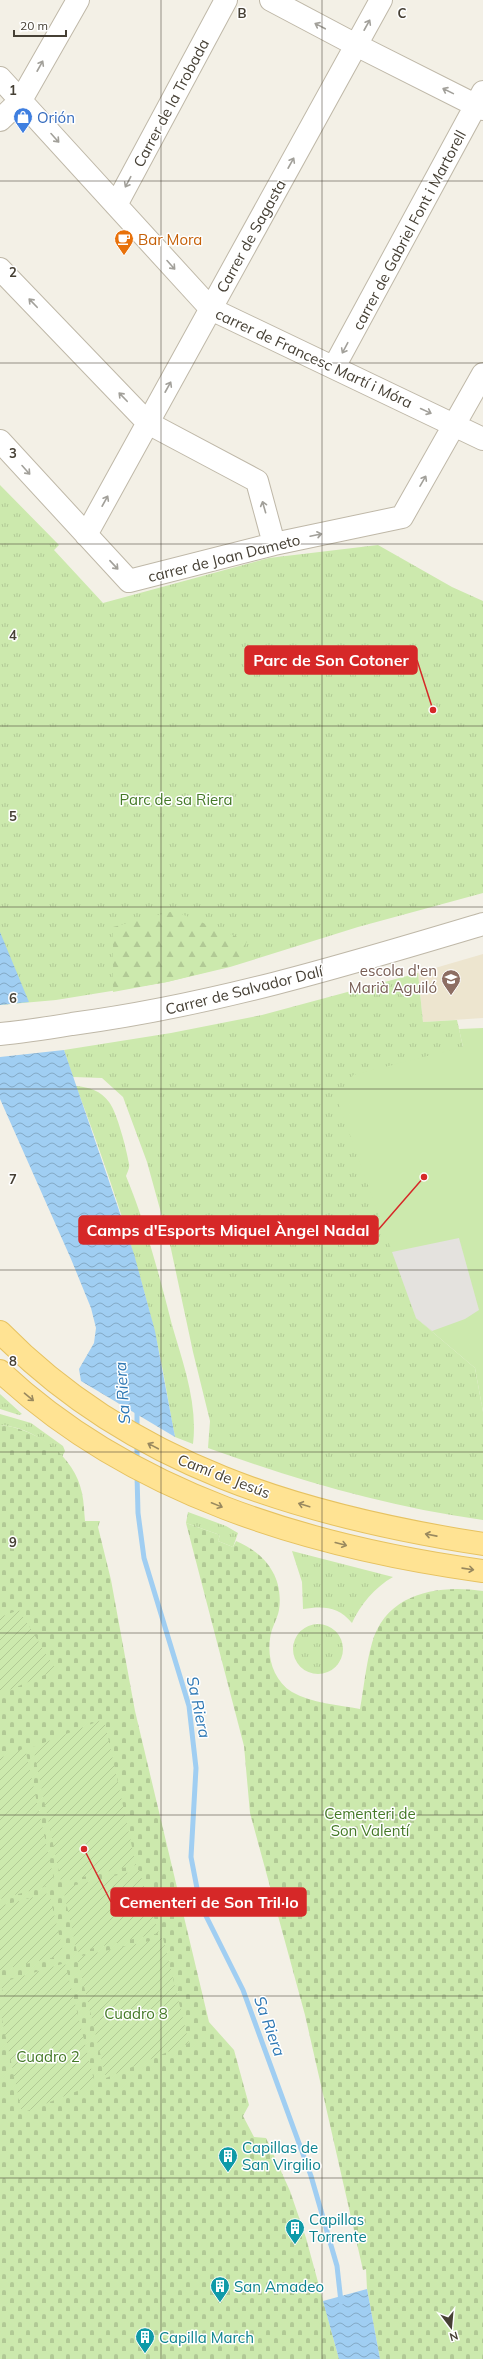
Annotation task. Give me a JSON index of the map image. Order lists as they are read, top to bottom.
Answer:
{
  "streets": {
    "main road": ["Camí de Jesús"],
    "street": [
      "Carrer de la Trobada",
      "carrer de Gabriel Font i Martorell",
      "Carrer de Sagasta",
      "carrer de Francesc Martí i Móra",
      "carrer de Joan Dameto",
      "Carrer de Salvador Dalí"
    ]
  },
  "crossings": [
    ["Carrer de la Trobada", "carrer de Francesc Martí i Móra"],
    ["carrer de Gabriel Font i Martorell", "carrer de Francesc Martí i Móra"],
    ["Carrer de Sagasta", "carrer de Francesc Martí i Móra"],
    ["Carrer de Sagasta", "carrer de Joan Dameto"],
    ["carrer de Francesc Martí i Móra", "carrer de Joan Dameto"]
  ],
  "one_way": ["carrer de Gabriel Font i Martorell", "Carrer de Sagasta"],
  "water": ["Sa Riera"],
  "parks": [
    "Parc de sa Riera",
    "Cementeri de Son Valentí",
    "Cuadro 8",
    "Cuadro 2"
  ],
  "places": {
    "shop": ["Orión"],
    "cafe": ["Bar Mora"],
    "other": ["Parc de Son Cotoner", "Camps d'Esports Miquel Àngel Nadal", "Cementeri de Son Tril·lo"],
    "school or university": ["escola d'en Marià Aguiló"],
    "building": [
      "Capillas de San Virgilio",
      "Capillas Torrente",
      "San Amadeo",
      "Capilla March"
    ]
  },
  "scale_bar": "20 m",
  "north": "bottom",
  "grid": {
    "columns": ["B", "C"],
    "rows": [
      "1",
      "2",
      "3",
      "4",
      "5",
      "6",
      "7",
      "8",
      "9"
    ]
  }
}
